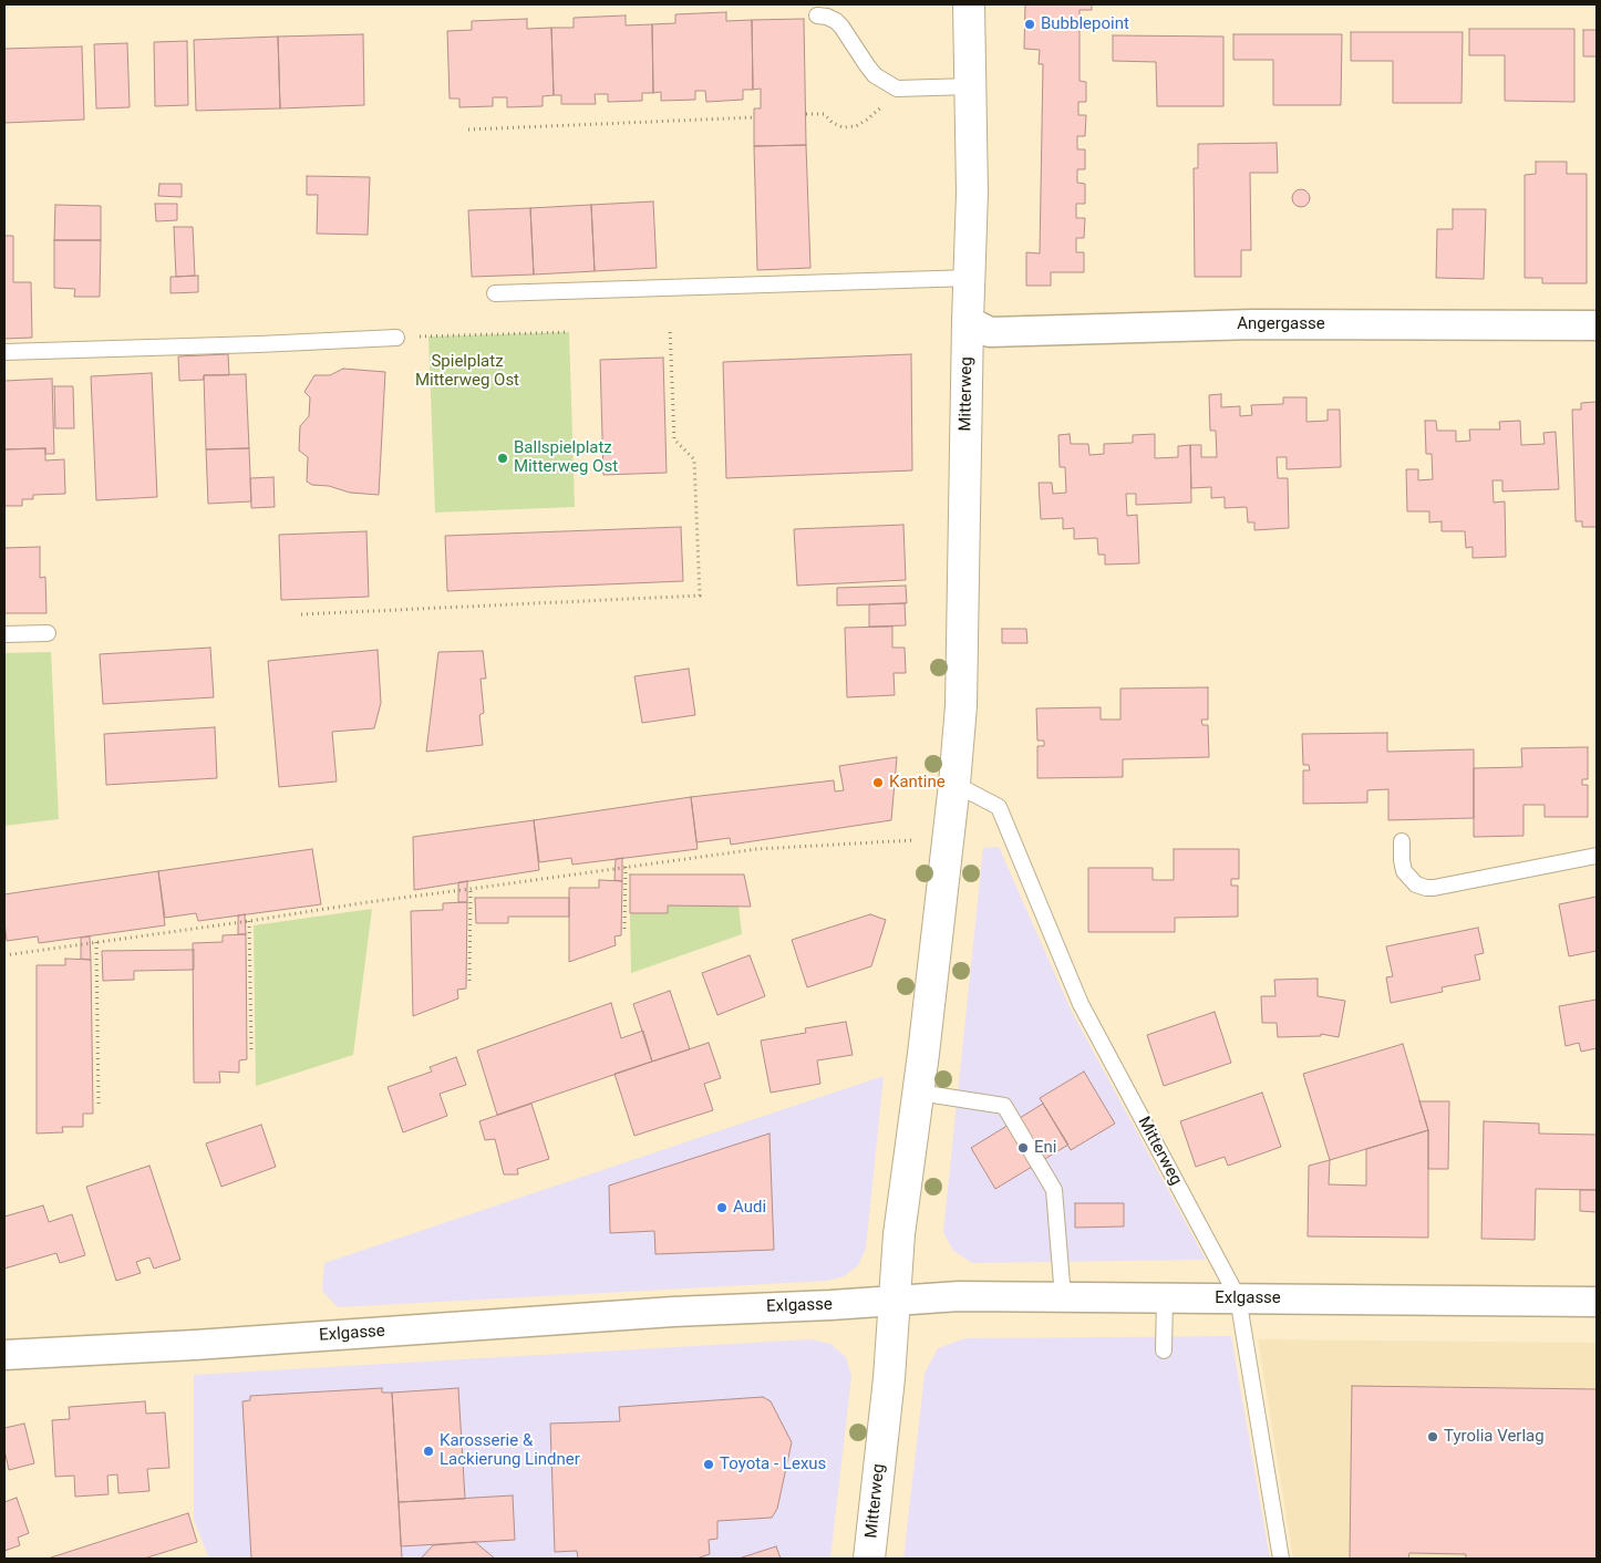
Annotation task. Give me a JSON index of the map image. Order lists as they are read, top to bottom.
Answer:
{
  "streets": {
    "street": ["Angergasse", "Mitterweg", "Exlgasse"]
  },
  "crossings": [
    ["Angergasse", "Mitterweg"],
    ["Mitterweg", "Exlgasse"]
  ],
  "parks": ["Spielplatz Mitterweg Ost"],
  "places": [
    "Bubblepoint",
    "Ballspielplatz Mitterweg Ost",
    "Kantine",
    "Eni",
    "Audi",
    "Tyrolia Verlag",
    "Karosserie & Lackierung Lindner",
    "Toyota - Lexus"
  ]
}
